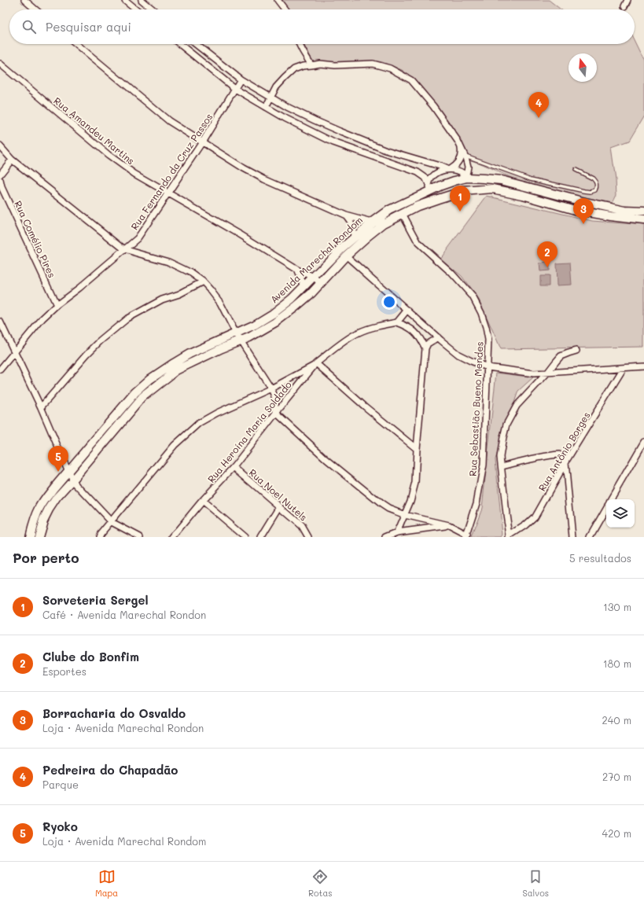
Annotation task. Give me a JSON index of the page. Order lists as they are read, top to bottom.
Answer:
{
  "streets": {
    "main road": ["Avenida Marechal Rondom"],
    "street": [
      "Rua Amandeu Martins",
      "Rua Fernando da Cruz Passos",
      "Rua Comélio Pires",
      "Rua Sebastião Bueno Mendes",
      "Rua Heroína Maria Soldado",
      "Rua Antônio Borges",
      "Rua Noel Nutels"
    ]
  },
  "crossings": [
    ["Rua Amandeu Martins", "Rua Fernando da Cruz Passos"],
    ["Rua Amandeu Martins", "Avenida Marechal Rondom"],
    ["Rua Fernando da Cruz Passos", "Rua Comélio Pires"],
    ["Rua Heroína Maria Soldado", "Rua Noel Nutels"]
  ],
  "north": "top",
  "page": {
    "search": "Pesquisar aqui",
    "pins": [
      "4",
      "1",
      "3",
      "2",
      "5"
    ],
    "heading": ["Por perto", "5 resultados"],
    "list": [
      {
        "mark": "1",
        "name": "Sorveteria Sergel",
        "note": "Café · Avenida Marechal Rondon",
        "value": "130 m"
      },
      {
        "mark": "2",
        "name": "Clube do Bonfim",
        "note": "Esportes",
        "value": "180 m"
      },
      {
        "mark": "3",
        "name": "Borracharia do Osvaldo",
        "note": "Loja · Avenida Marechal Rondon",
        "value": "240 m"
      },
      {
        "mark": "4",
        "name": "Pedreira do Chapadão",
        "note": "Parque",
        "value": "270 m"
      },
      {
        "mark": "5",
        "name": "Ryoko",
        "note": "Loja · Avenida Marechal Rondom",
        "value": "420 m"
      }
    ],
    "nav": ["Mapa", "Rotas", "Salvos"]
  }
}
